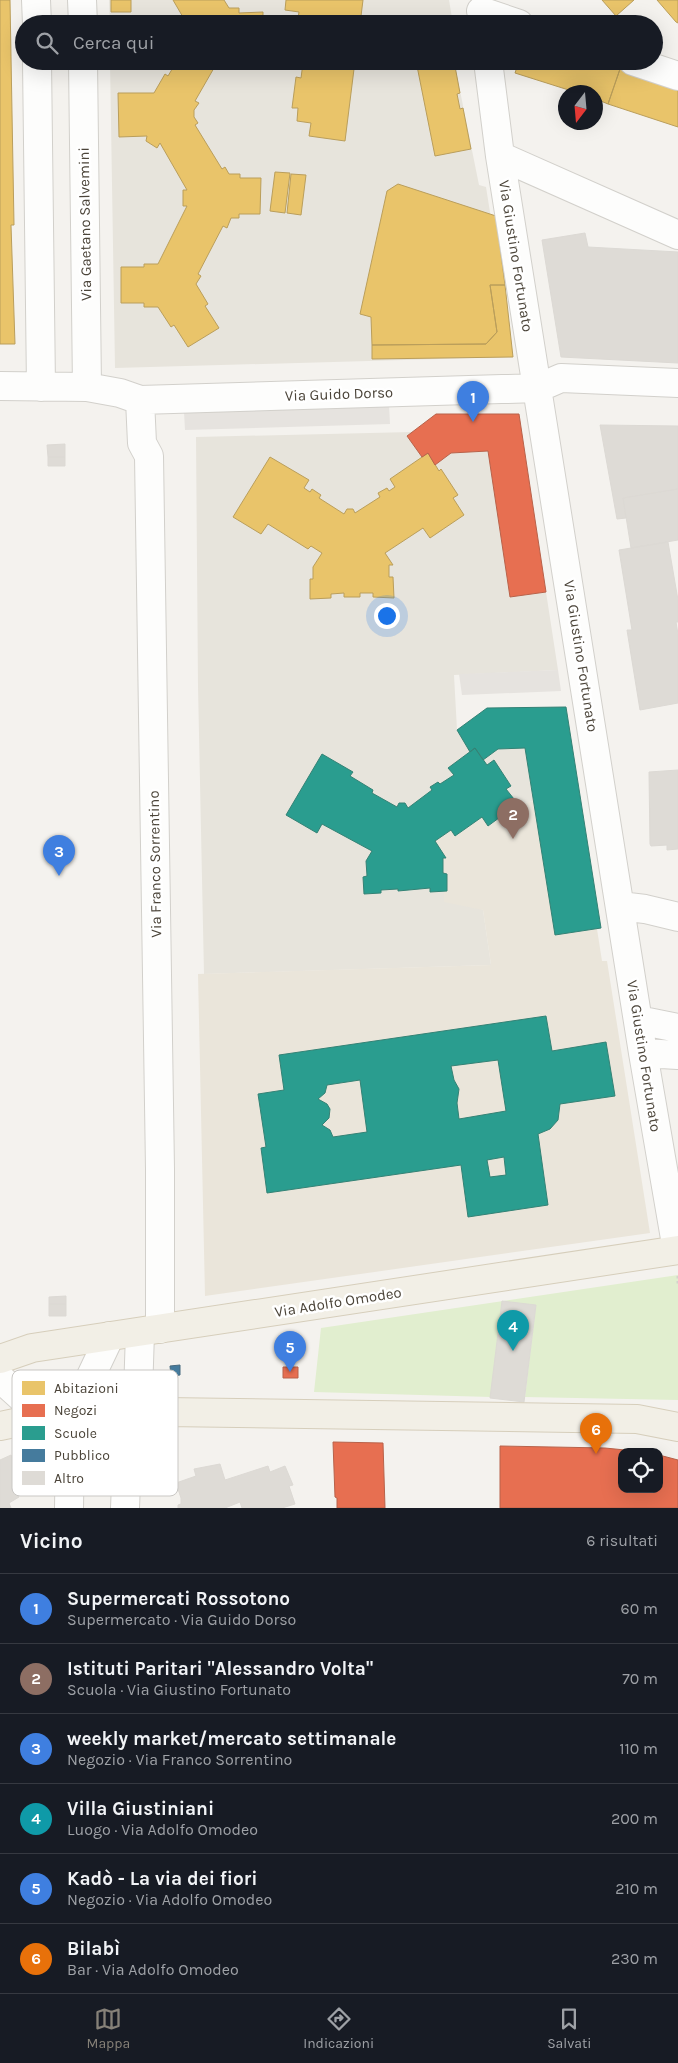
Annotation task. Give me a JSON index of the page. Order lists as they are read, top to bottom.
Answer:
{
  "streets": {
    "main road": ["Via Adolfo Omodeo"],
    "street": [
      "Via Gaetano Salvemini",
      "Via Giustino Fortunato",
      "Via Guido Dorso",
      "Via Franco Sorrentino"
    ]
  },
  "crossings": [
    ["Via Gaetano Salvemini", "Via Guido Dorso"],
    ["Via Giustino Fortunato", "Via Guido Dorso"],
    ["Via Giustino Fortunato", "Via Adolfo Omodeo"],
    ["Via Guido Dorso", "Via Franco Sorrentino"],
    ["Via Franco Sorrentino", "Via Adolfo Omodeo"]
  ],
  "legend": [
    "Abitazioni",
    "Negozi",
    "Scuole",
    "Pubblico",
    "Altro"
  ],
  "north": "bottom",
  "page": {
    "search": "Cerca qui",
    "pins": [
      "1",
      "2",
      "3",
      "4",
      "5",
      "6"
    ],
    "heading": ["Vicino", "6 risultati"],
    "list": [
      {
        "mark": "1",
        "name": "Supermercati Rossotono",
        "note": "Supermercato · Via Guido Dorso",
        "value": "60 m"
      },
      {
        "mark": "2",
        "name": "Istituti Paritari \"Alessandro Volta\"",
        "note": "Scuola · Via Giustino Fortunato",
        "value": "70 m"
      },
      {
        "mark": "3",
        "name": "weekly market/mercato settimanale",
        "note": "Negozio · Via Franco Sorrentino",
        "value": "110 m"
      },
      {
        "mark": "4",
        "name": "Villa Giustiniani",
        "note": "Luogo · Via Adolfo Omodeo",
        "value": "200 m"
      },
      {
        "mark": "5",
        "name": "Kadò - La via dei fiori",
        "note": "Negozio · Via Adolfo Omodeo",
        "value": "210 m"
      },
      {
        "mark": "6",
        "name": "Bilabì",
        "note": "Bar · Via Adolfo Omodeo",
        "value": "230 m"
      }
    ],
    "nav": ["Mappa", "Indicazioni", "Salvati"]
  }
}
